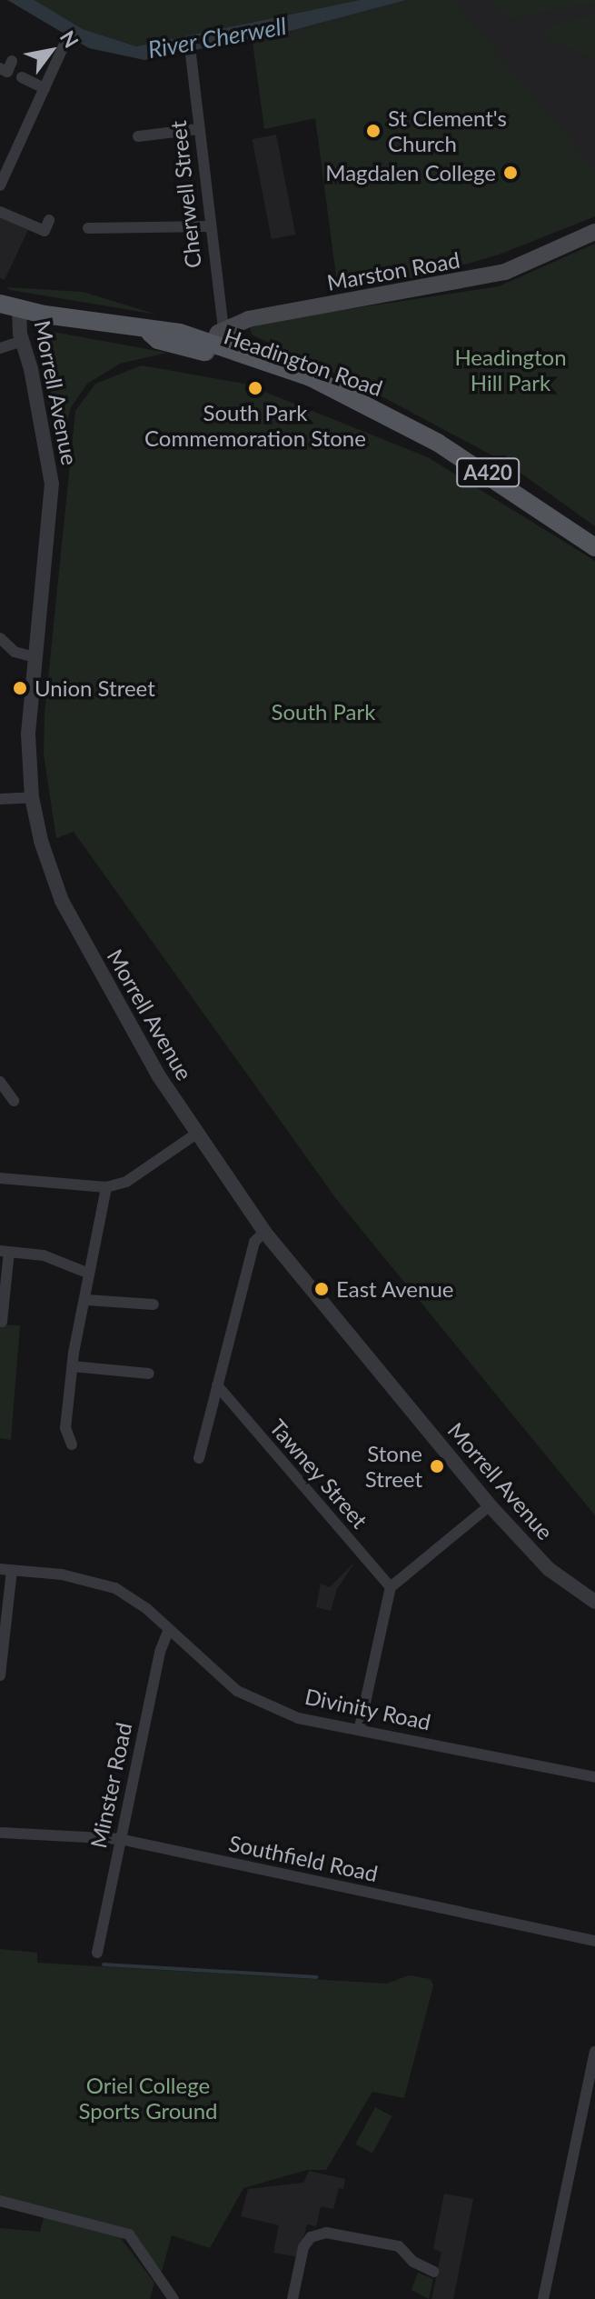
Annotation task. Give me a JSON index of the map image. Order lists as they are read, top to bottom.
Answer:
{
  "streets": {
    "main road": ["Marston Road", "Headington Road", "A420"],
    "street": [
      "Cherwell Street",
      "Morrell Avenue",
      "Tawney Street",
      "Divinity Road",
      "Minster Road",
      "Southfield Road"
    ]
  },
  "crossings": [
    ["Cherwell Street", "Marston Road"],
    ["Cherwell Street", "Headington Road"],
    ["Cherwell Street", "A420"],
    ["Marston Road", "Headington Road"],
    ["Marston Road", "A420"],
    ["Headington Road", "A420"],
    ["Morrell Avenue", "A420"],
    ["Divinity Road", "Minster Road"],
    ["Minster Road", "Southfield Road"]
  ],
  "water": ["River Cherwell"],
  "parks": ["Headington Hill Park", "South Park", "Oriel College Sports Ground"],
  "places": [
    "St Clement's Church",
    "Magdalen College",
    "South Park Commemoration Stone",
    "Union Street",
    "East Avenue",
    "Stone Street"
  ],
  "north": "top right"
}
